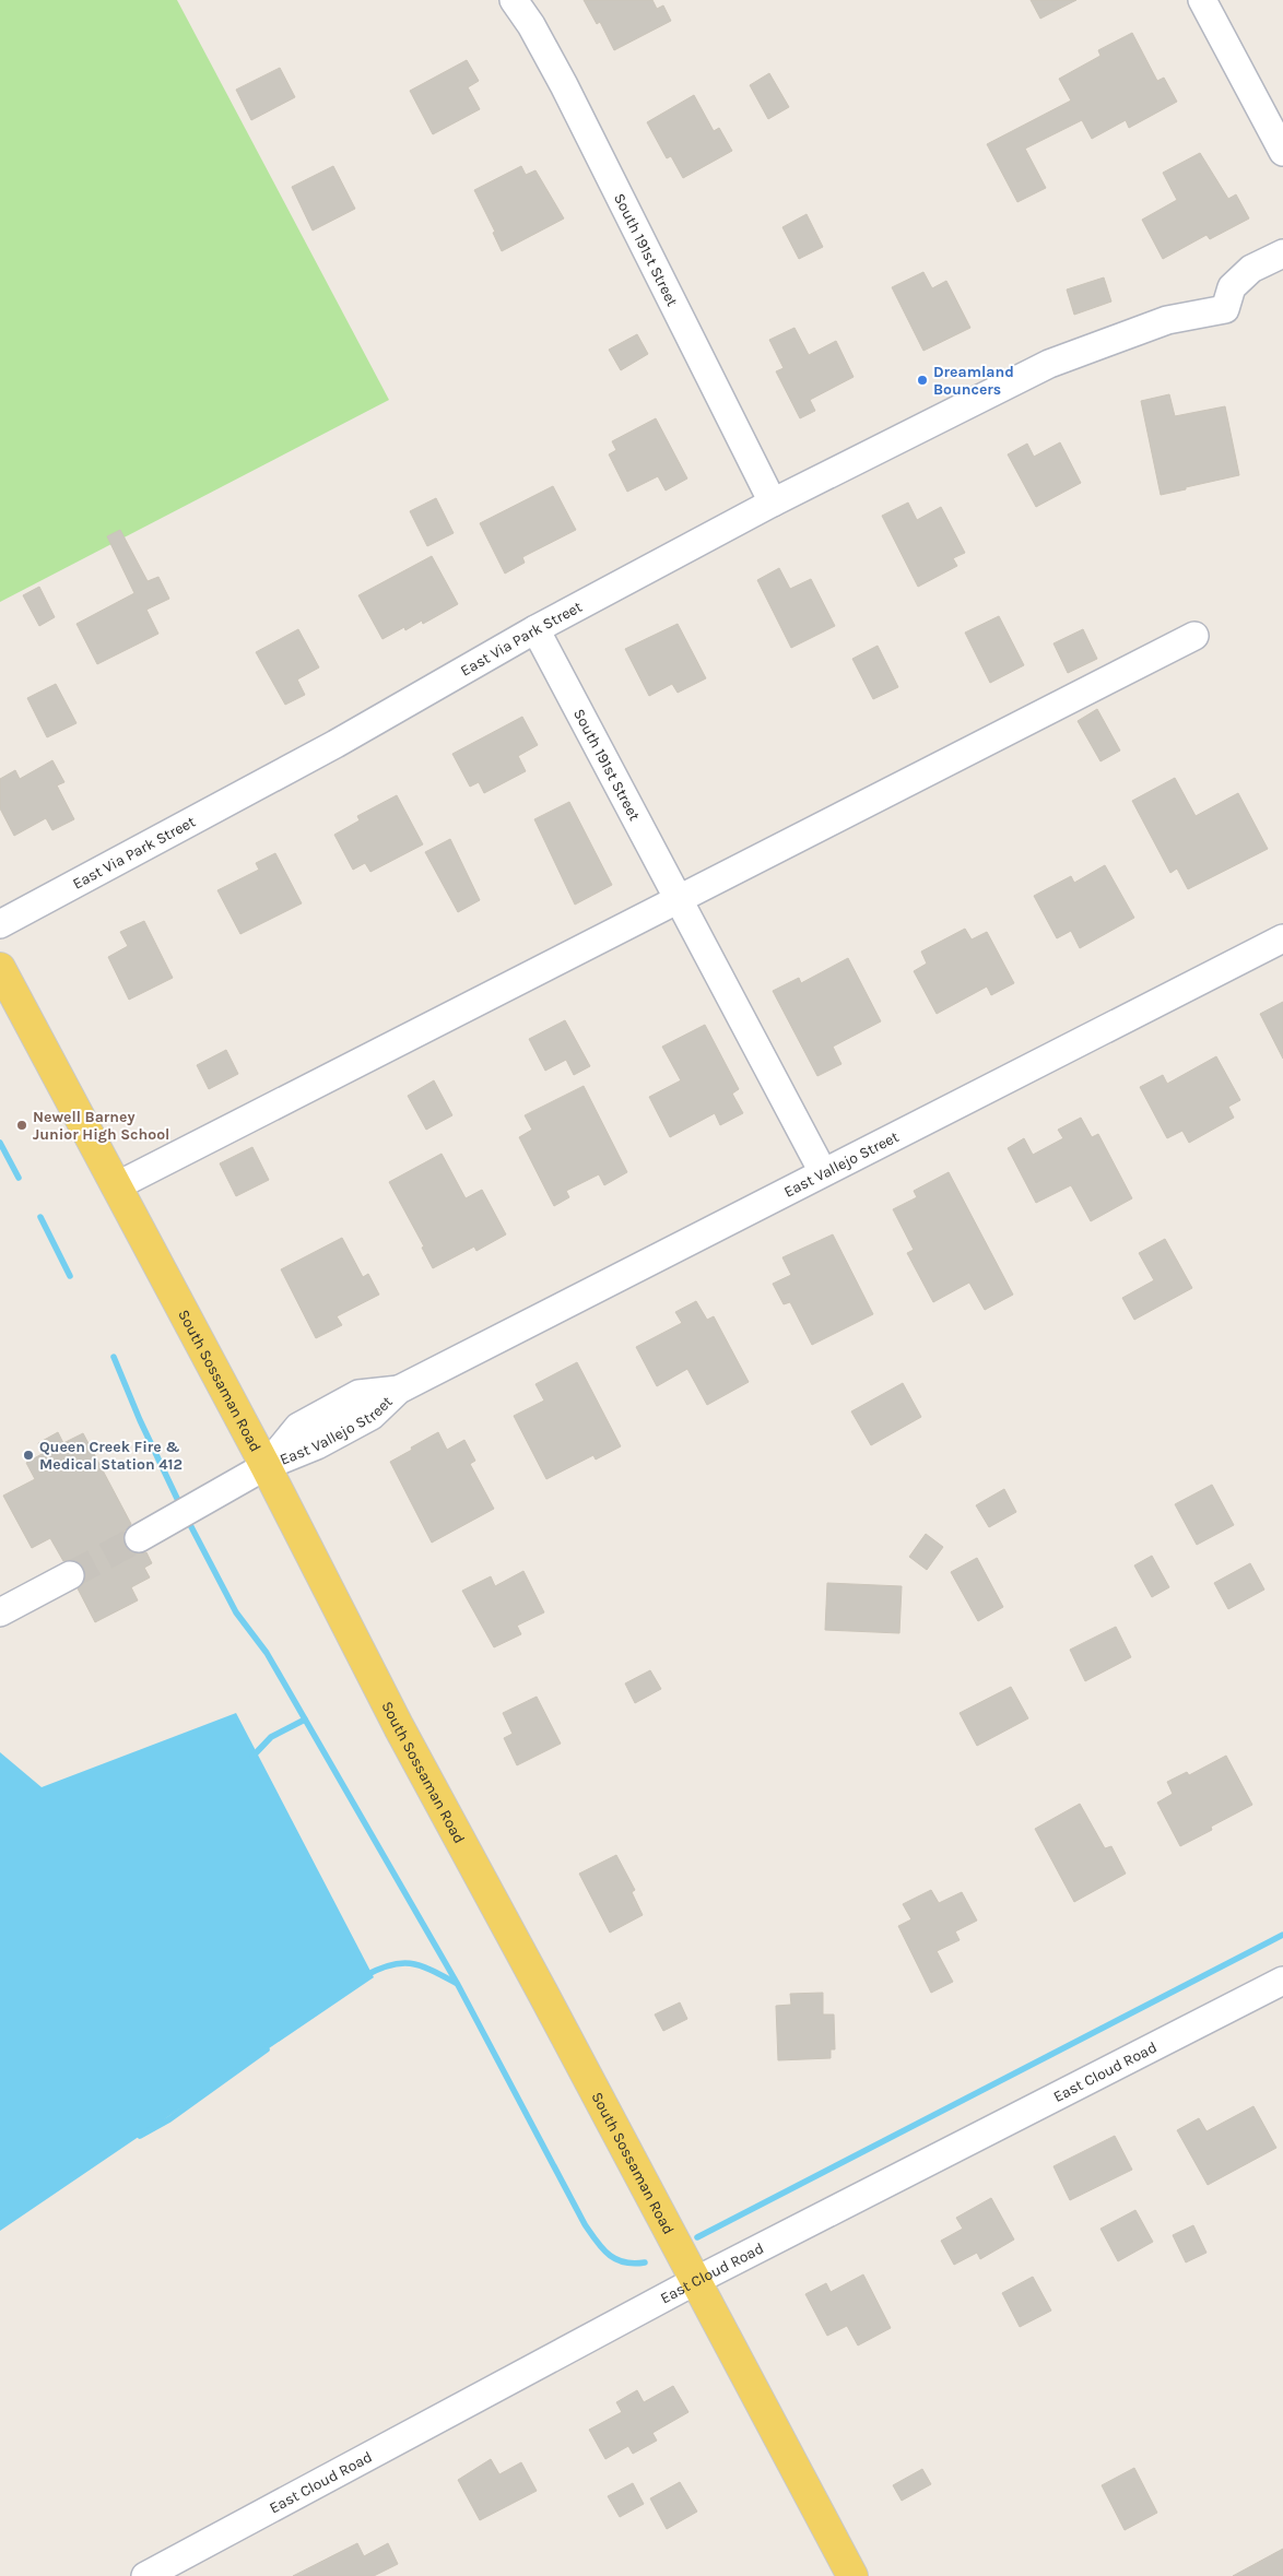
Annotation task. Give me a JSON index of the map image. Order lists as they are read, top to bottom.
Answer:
{
  "streets": {
    "main road": ["South Sossaman Road"],
    "street": [
      "South 191st Street",
      "East Via Park Street",
      "East Vallejo Street",
      "East Cloud Road"
    ]
  },
  "crossings": [
    ["South 191st Street", "East Via Park Street"],
    ["South 191st Street", "East Vallejo Street"],
    ["East Vallejo Street", "South Sossaman Road"],
    ["South Sossaman Road", "East Cloud Road"]
  ],
  "places": ["Dreamland Bouncers", "Newell Barney Junior High School", "Queen Creek Fire & Medical Station 412"]
}
